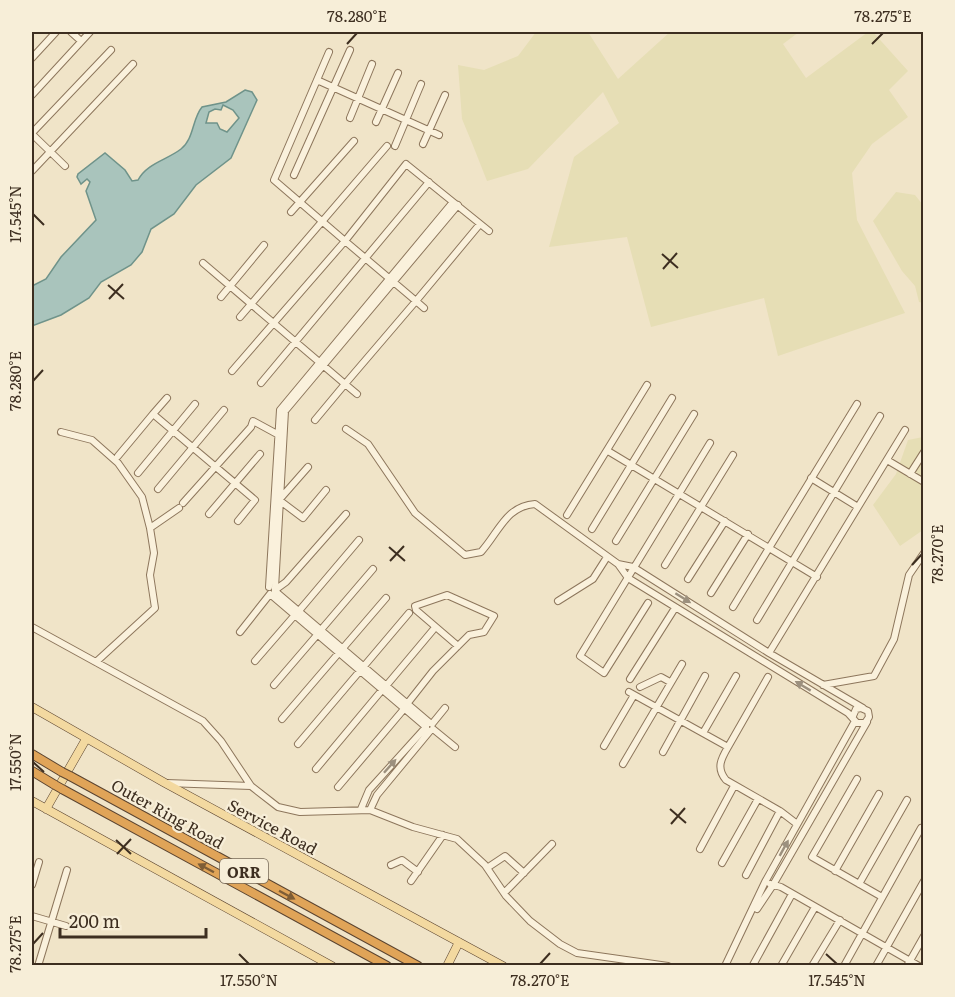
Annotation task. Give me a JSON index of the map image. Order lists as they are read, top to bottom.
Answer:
{
  "streets": {
    "highway": ["Outer Ring Road", "ORR"],
    "main road": ["Service Road"]
  },
  "scale_bar": "200 m",
  "coordinates": [
    "78.280°E",
    "78.275°E",
    "17.545°N",
    "78.270°E",
    "17.550°N"
  ]
}
